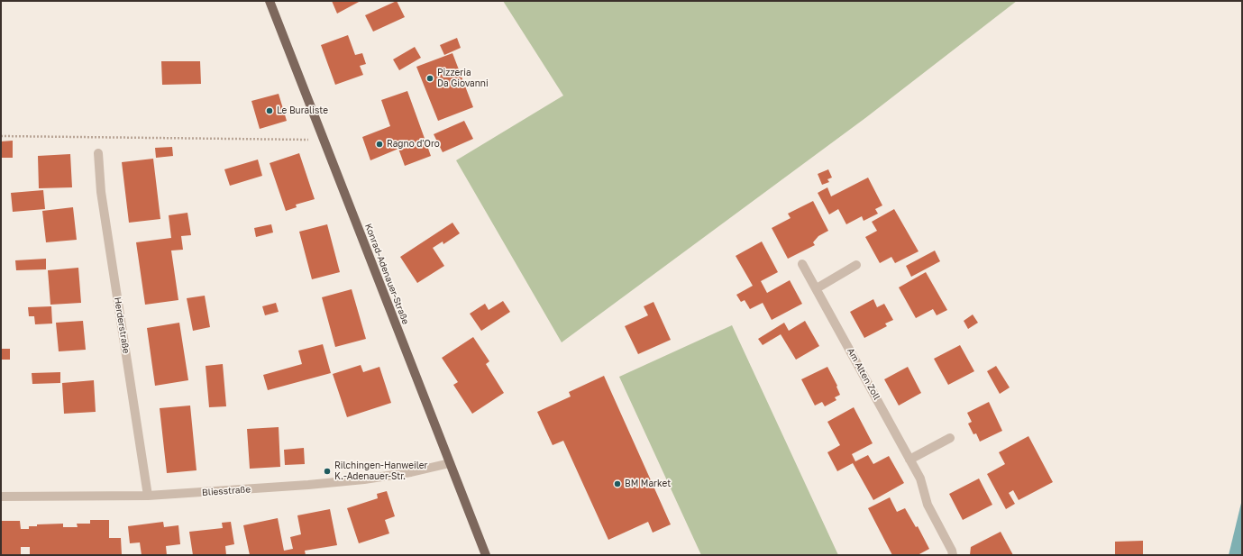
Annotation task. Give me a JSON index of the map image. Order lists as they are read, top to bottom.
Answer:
{
  "streets": {
    "main road": ["Konrad-Adenauer-Straße"],
    "street": ["Herderstraße", "Am Alten Zoll", "Bliesstraße"]
  },
  "crossings": [
    ["Konrad-Adenauer-Straße", "Bliesstraße"],
    ["Herderstraße", "Bliesstraße"]
  ],
  "places": [
    "Pizzeria Da Giovanni",
    "Le Buraliste",
    "Ragno d'Oro",
    "Rilchingen-Hanweiler K.-Adenauer-Str.",
    "BM Market"
  ]
}
